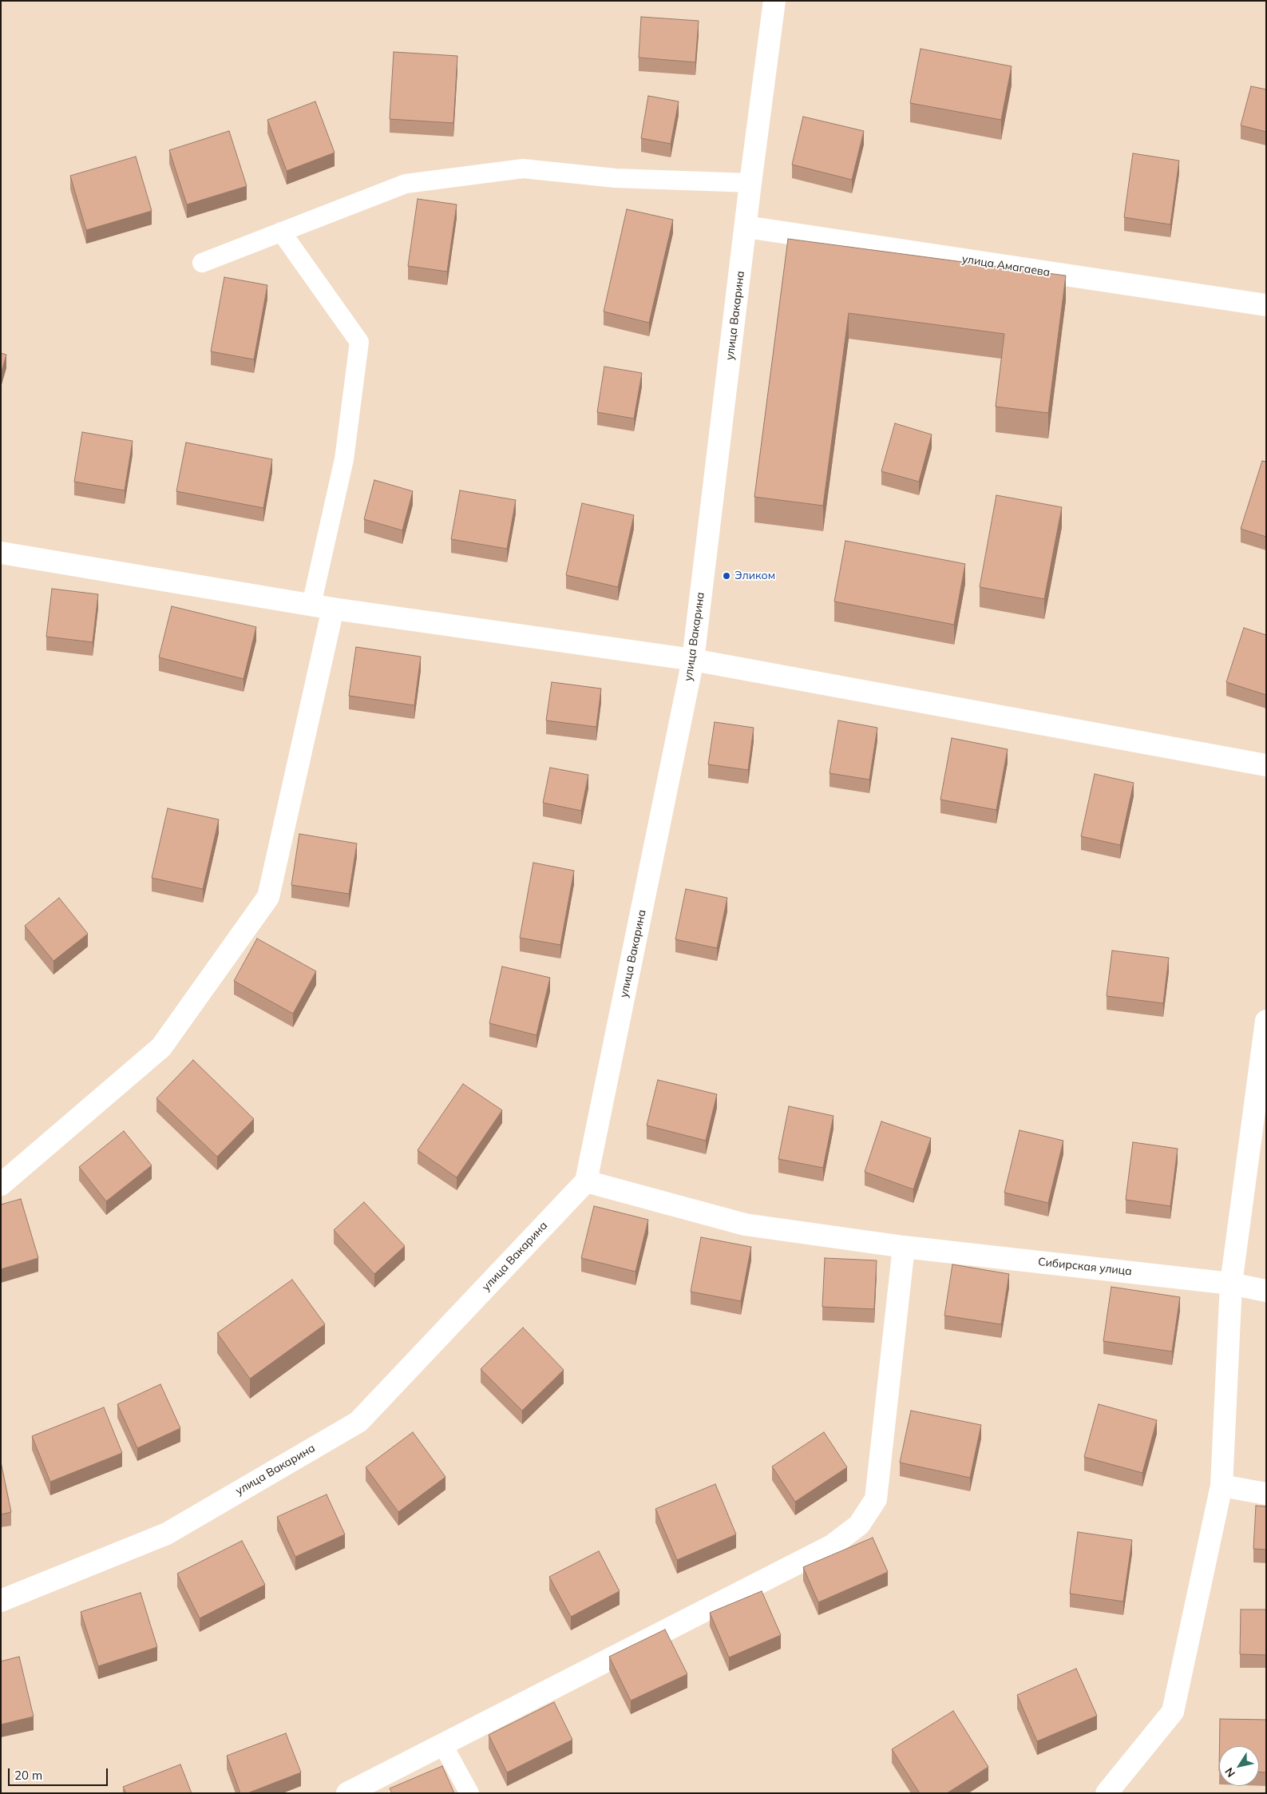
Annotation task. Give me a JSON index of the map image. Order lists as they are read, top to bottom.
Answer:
{
  "streets": {
    "street": ["улица Амагаева", "улица Вакарина", "Сибирская улица"]
  },
  "crossings": [
    ["улица Амагаева", "улица Вакарина"],
    ["улица Вакарина", "Сибирская улица"]
  ],
  "places": ["Эликом"],
  "scale_bar": "20 m",
  "north": "bottom left"
}
